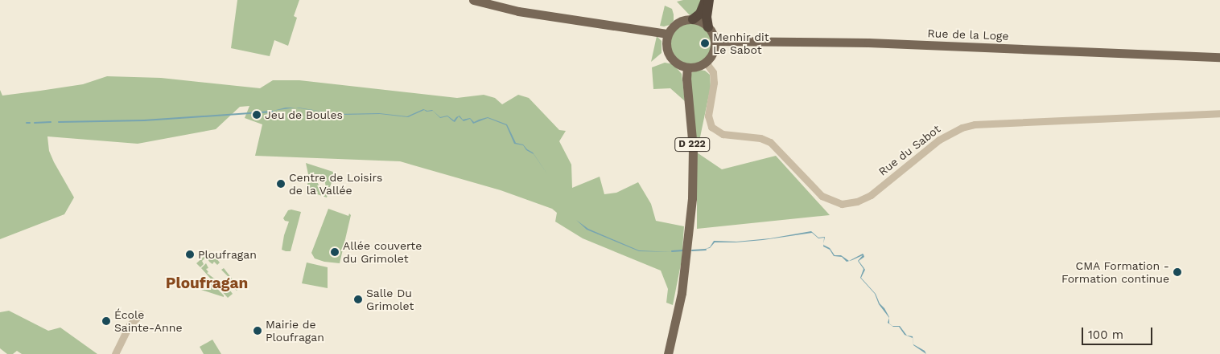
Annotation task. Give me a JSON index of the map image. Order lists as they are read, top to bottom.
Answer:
{
  "streets": {
    "main road": ["Rue de la Loge", "D 222"],
    "street": ["Rue du Sabot"]
  },
  "crossings": [
    ["Rue de la Loge", "D 222"],
    ["Rue de la Loge", "Rue du Sabot"],
    ["D 222", "Rue du Sabot"]
  ],
  "districts": ["Ploufragan"],
  "places": [
    "Menhir dit Le Sabot",
    "Jeu de Boules",
    "Centre de Loisirs de la Vallée",
    "Allée couverte du Grimolet",
    "Ploufragan",
    "CMA Formation - Formation continue",
    "Salle Du Grimolet",
    "École Sainte-Anne",
    "Mairie de Ploufragan"
  ],
  "scale_bar": "100 m"
}
